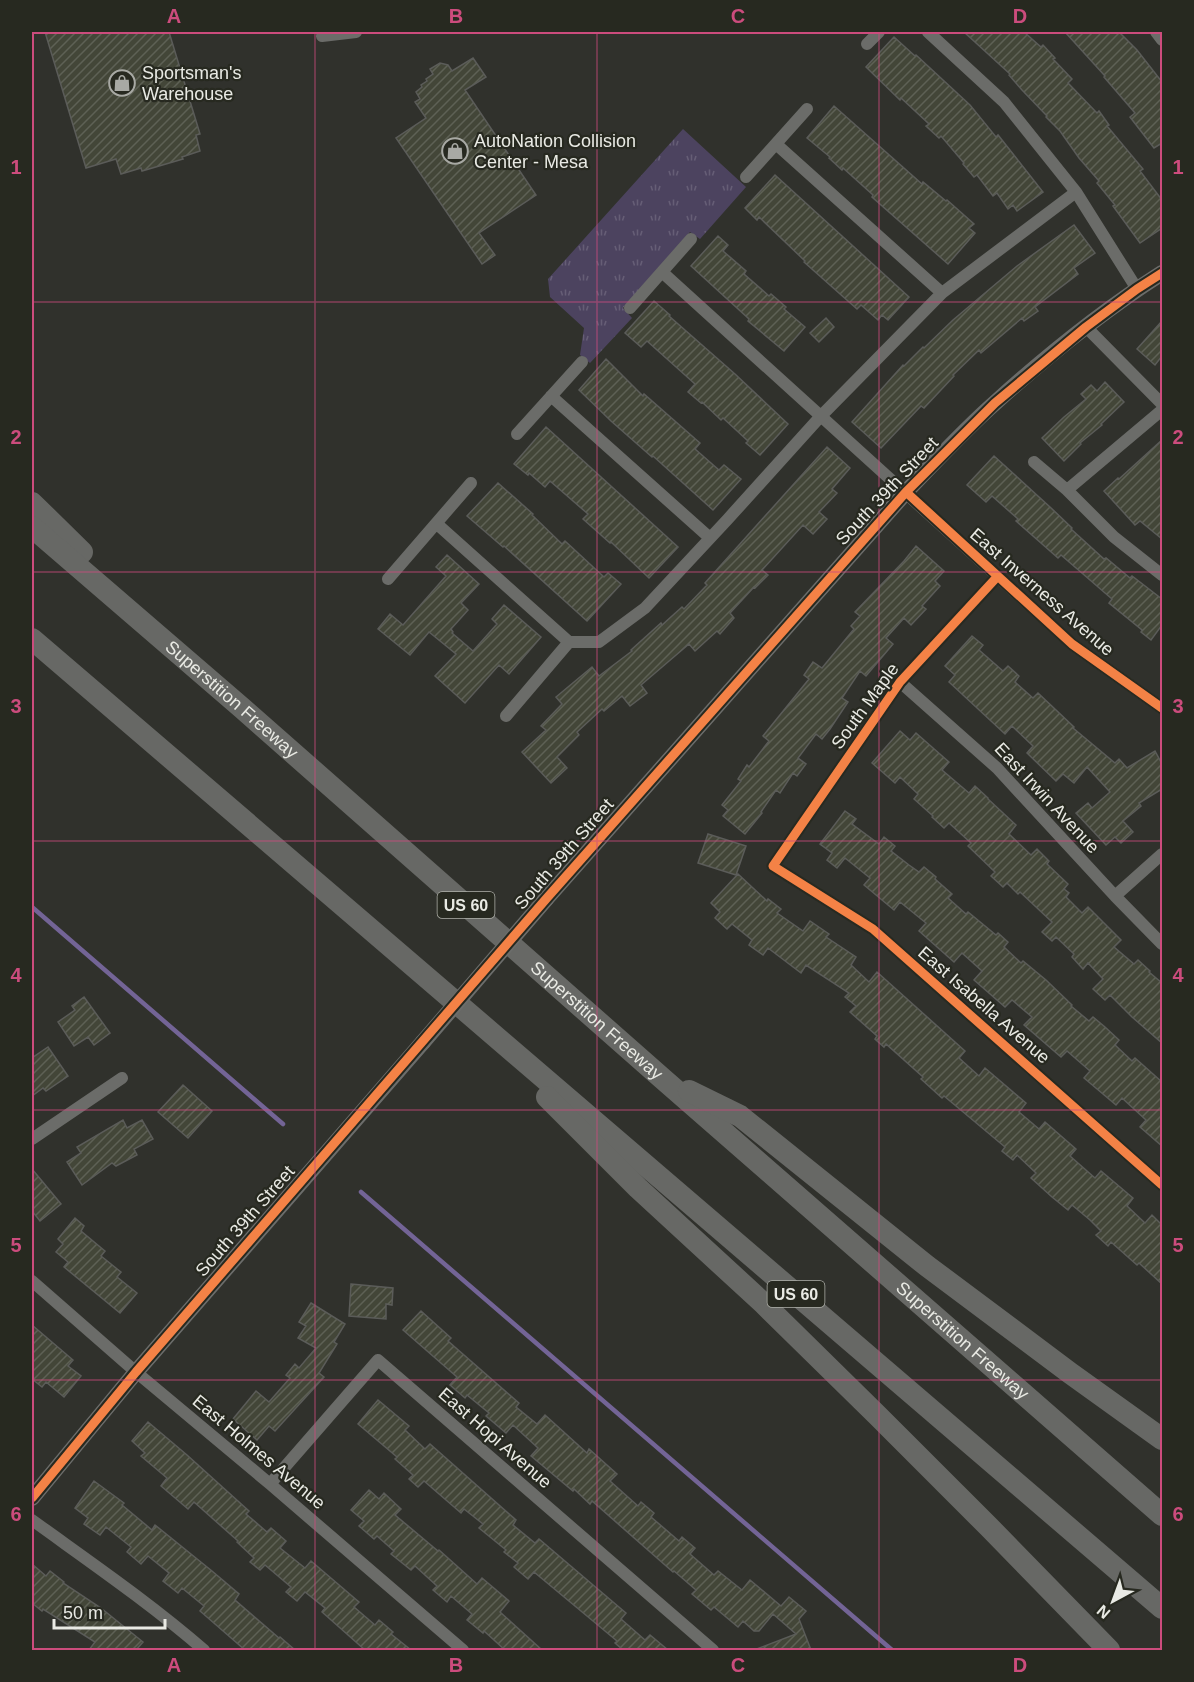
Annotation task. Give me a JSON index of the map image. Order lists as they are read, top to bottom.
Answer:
{
  "streets": {
    "highway": ["Superstition Freeway", "US 60"],
    "street": [
      "South 39th Street",
      "East Inverness Avenue",
      "South Maple",
      "East Irwin Avenue",
      "East Isabella Avenue",
      "East Hopi Avenue",
      "East Holmes Avenue"
    ]
  },
  "crossings": [
    ["South 39th Street", "East Inverness Avenue"],
    ["South 39th Street", "East Holmes Avenue"],
    ["East Inverness Avenue", "South Maple"],
    ["South Maple", "East Irwin Avenue"],
    ["South Maple", "East Isabella Avenue"],
    ["East Hopi Avenue", "East Holmes Avenue"]
  ],
  "places": {
    "shop": ["Sportsman's Warehouse", "AutoNation Collision Center - Mesa"]
  },
  "scale_bar": "50 m",
  "north": "bottom left",
  "grid": {
    "columns": [
      "A",
      "B",
      "C",
      "D"
    ],
    "rows": [
      "1",
      "2",
      "3",
      "4",
      "5",
      "6"
    ]
  }
}
